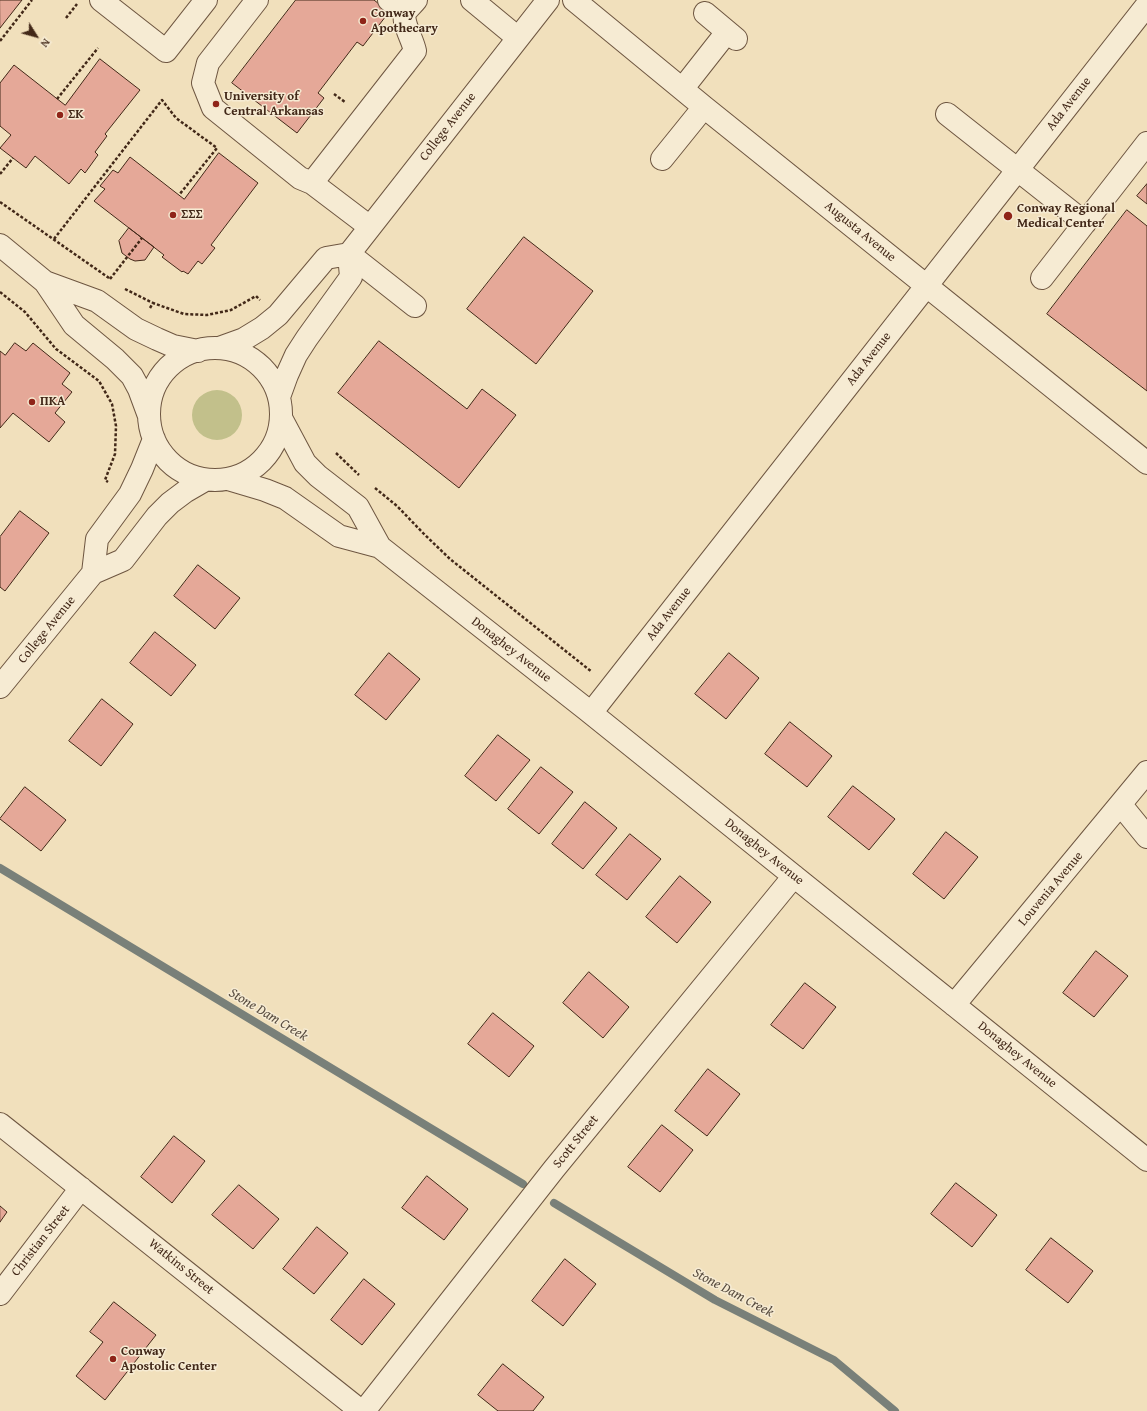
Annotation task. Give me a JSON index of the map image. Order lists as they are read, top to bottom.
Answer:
{
  "streets": {
    "street": [
      "Ada Avenue",
      "College Avenue",
      "Augusta Avenue",
      "Donaghey Avenue",
      "Louvenia Avenue",
      "Scott Street",
      "Christian Street",
      "Watkins Street"
    ]
  },
  "crossings": [
    ["Ada Avenue", "Augusta Avenue"],
    ["Ada Avenue", "Donaghey Avenue"],
    ["College Avenue", "Donaghey Avenue"],
    ["Donaghey Avenue", "Louvenia Avenue"],
    ["Donaghey Avenue", "Scott Street"],
    ["Scott Street", "Watkins Street"],
    ["Christian Street", "Watkins Street"]
  ],
  "water": ["Stone Dam Creek"],
  "places": [
    "Conway Apothecary",
    "University of Central Arkansas",
    "ΣΚ",
    "ΣΣΣ",
    "Conway Regional Medical Center",
    "ΠΚΑ",
    "Conway Apostolic Center"
  ],
  "north": "bottom right"
}
